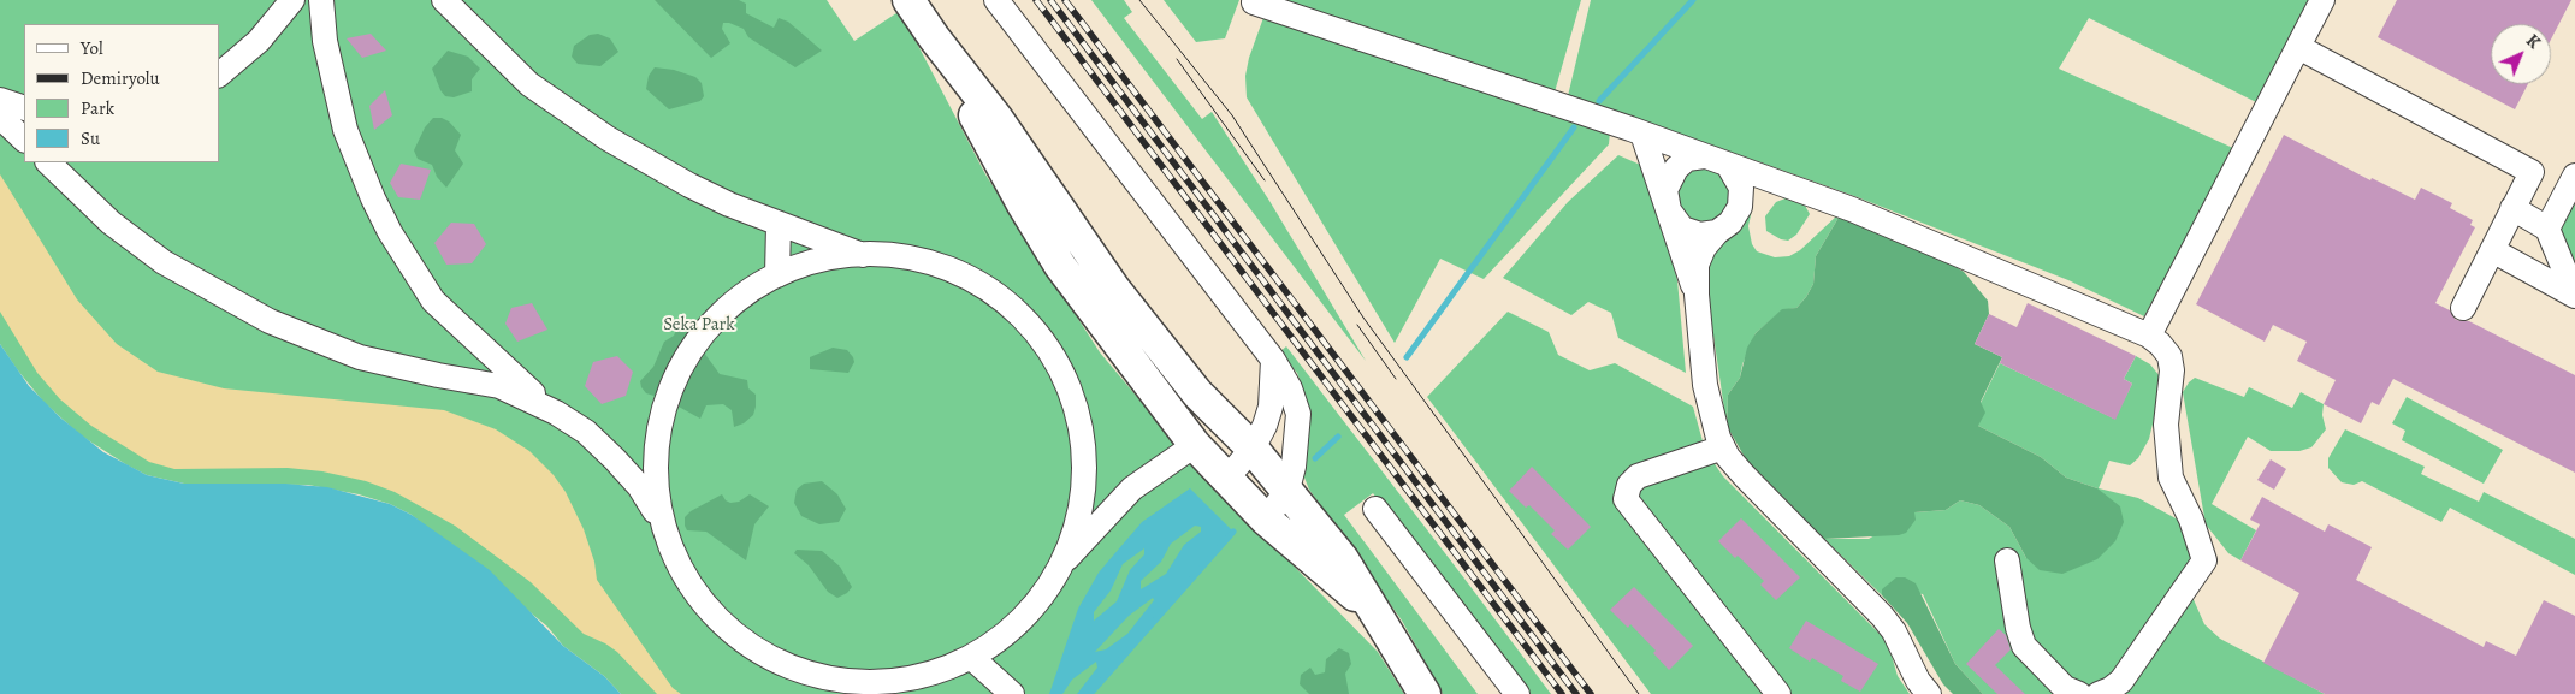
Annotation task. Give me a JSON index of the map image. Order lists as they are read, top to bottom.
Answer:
{
  "parks": ["Seka Park"],
  "legend": [
    "Yol",
    "Demiryolu",
    "Park",
    "Su"
  ],
  "north": "top right"
}
